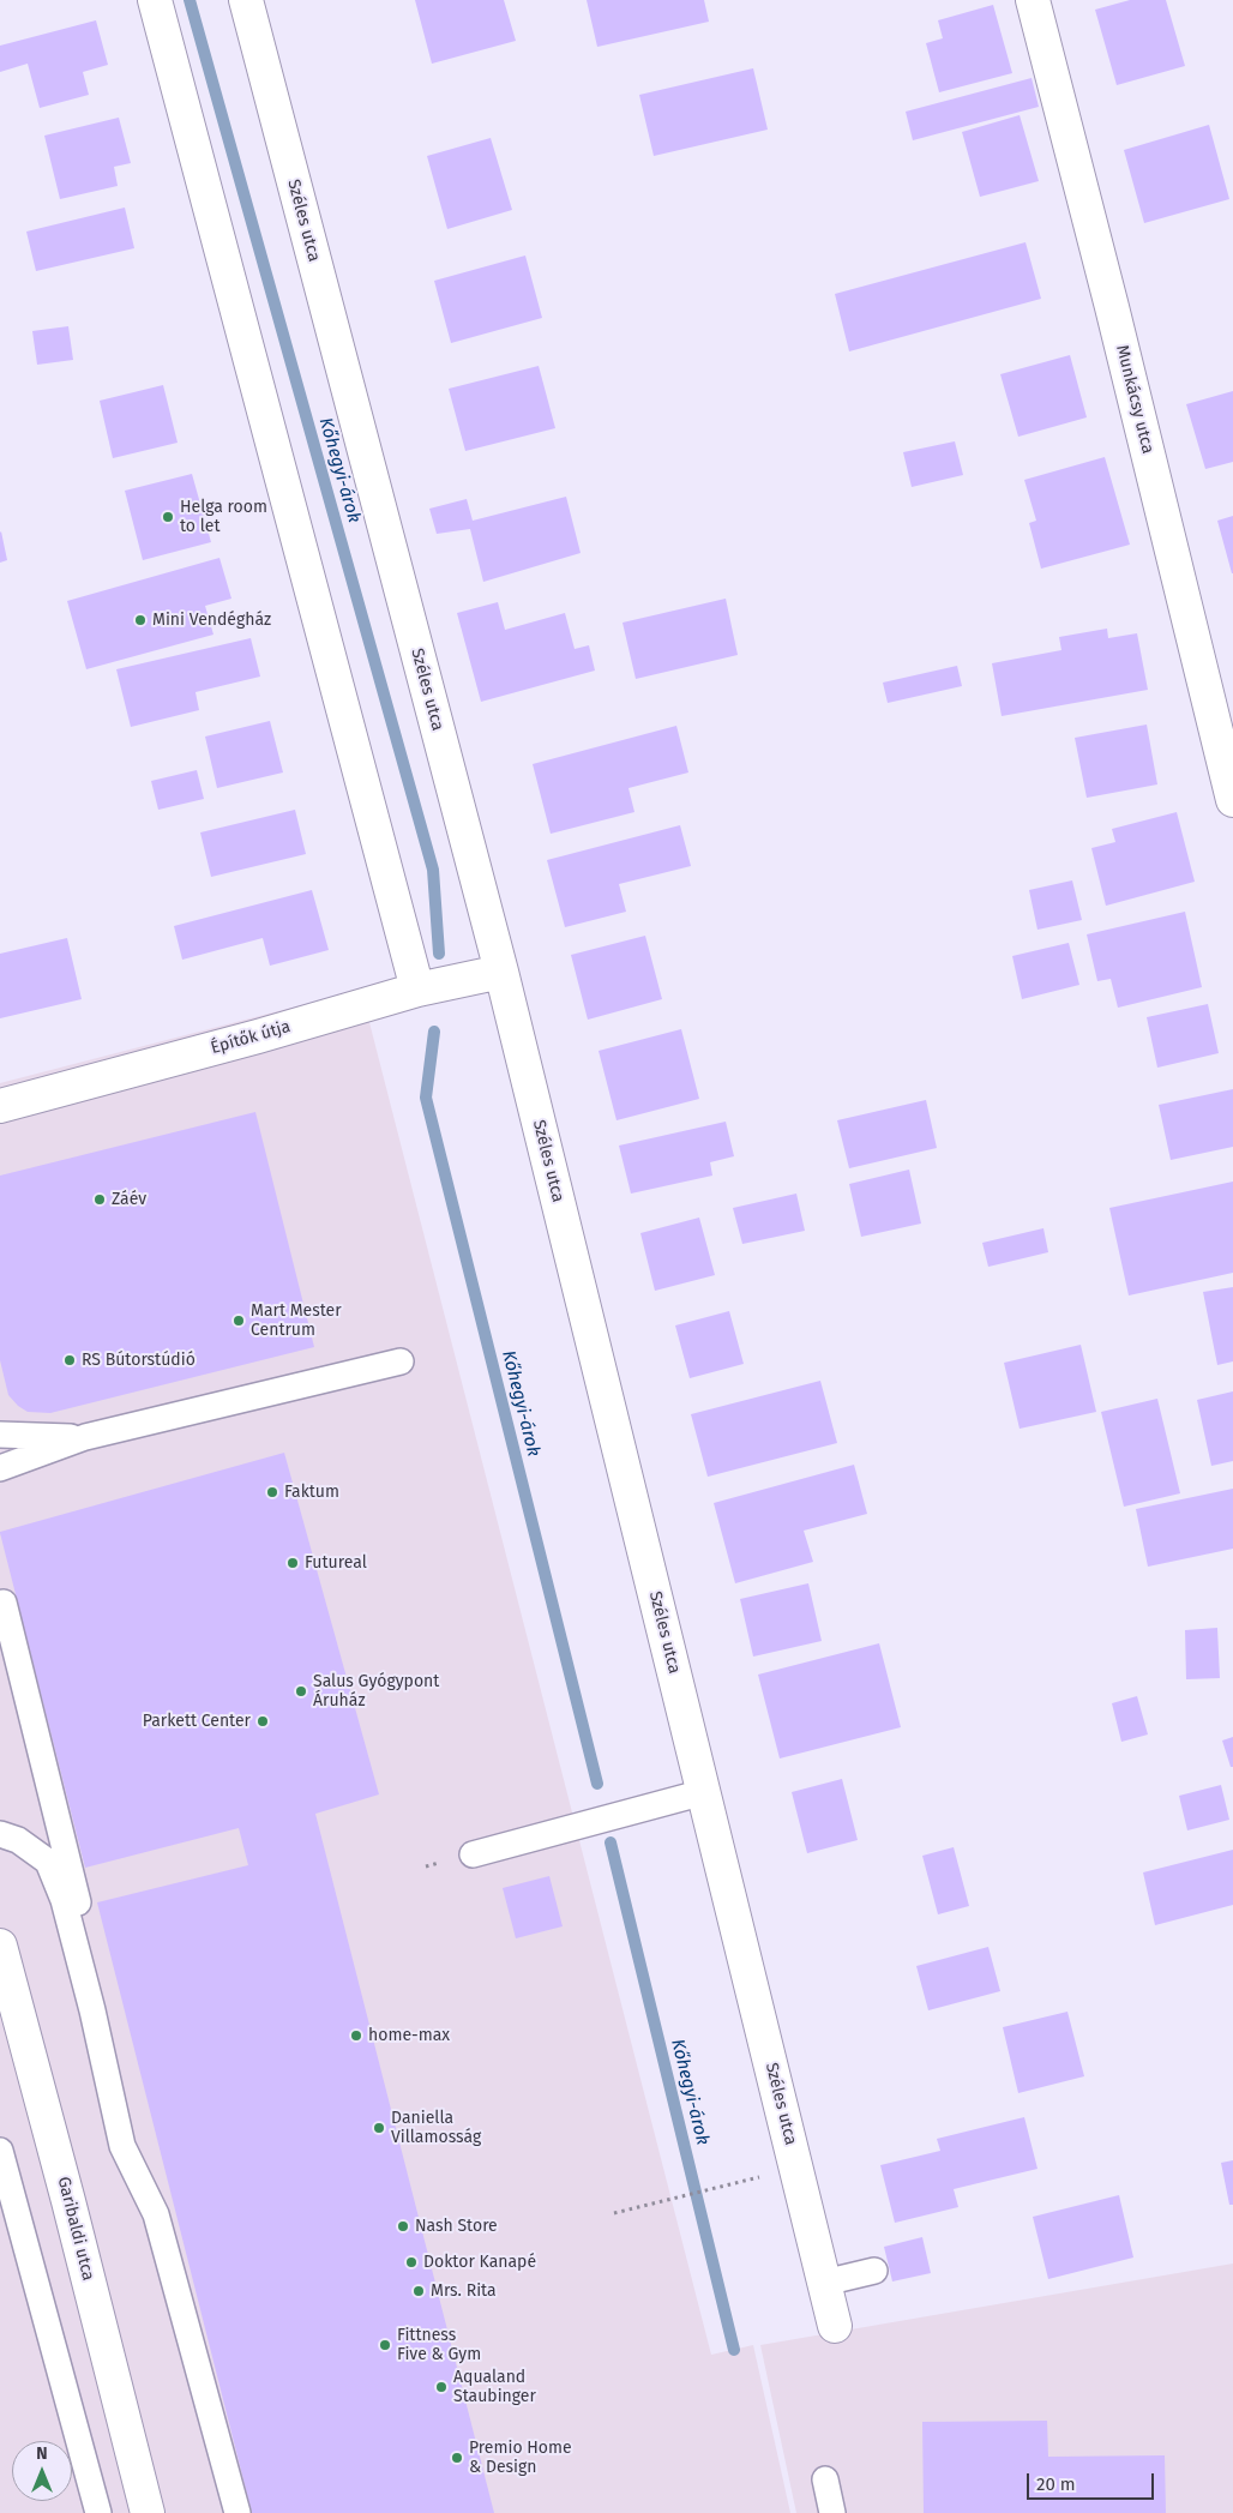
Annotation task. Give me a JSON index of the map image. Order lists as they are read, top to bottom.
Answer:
{
  "streets": {
    "street": [
      "Széles utca",
      "Munkácsy utca",
      "Építők útja",
      "Garibaldi utca"
    ]
  },
  "crossings": [
    ["Széles utca", "Építők útja"]
  ],
  "water": ["Kőhegyi-árok"],
  "places": [
    "Helga room to let",
    "Mini Vendégház",
    "Záév",
    "Mart Mester Centrum",
    "RS Bútorstúdió",
    "Faktum",
    "Futureal",
    "Salus Gyógypont Áruház",
    "Parkett Center",
    "home-max",
    "Daniella Villamosság",
    "Nash Store",
    "Doktor Kanapé",
    "Mrs. Rita",
    "Fittness Five & Gym",
    "Aqualand Staubinger",
    "Premio Home & Design"
  ],
  "scale_bar": "20 m",
  "north": "top"
}
